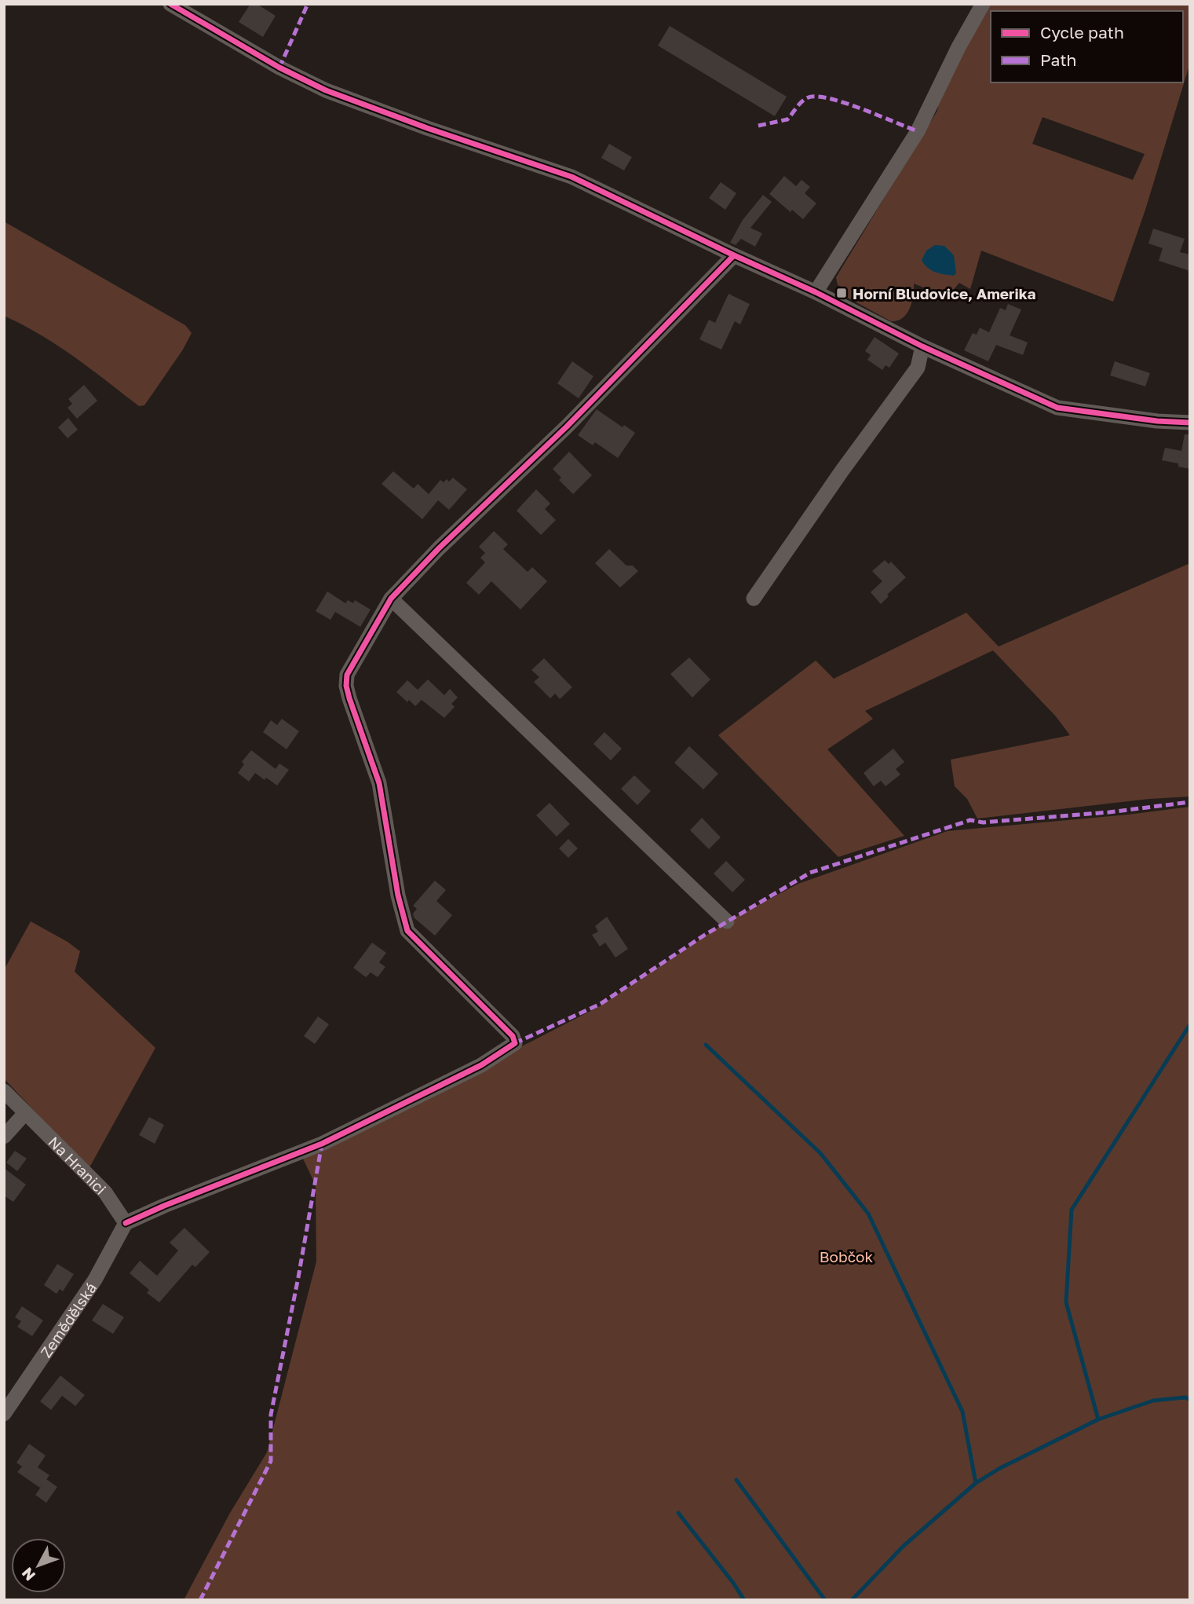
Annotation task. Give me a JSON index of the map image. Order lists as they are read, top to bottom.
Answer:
{
  "streets": {
    "street": ["Na Hranici", "Zemědělská"]
  },
  "crossings": [
    ["Na Hranici", "Zemědělská"]
  ],
  "parks": ["Bobčok"],
  "places": {
    "transit": ["Horní Bludovice, Amerika"]
  },
  "legend": ["Cycle path", "Path"],
  "north": "bottom left"
}
